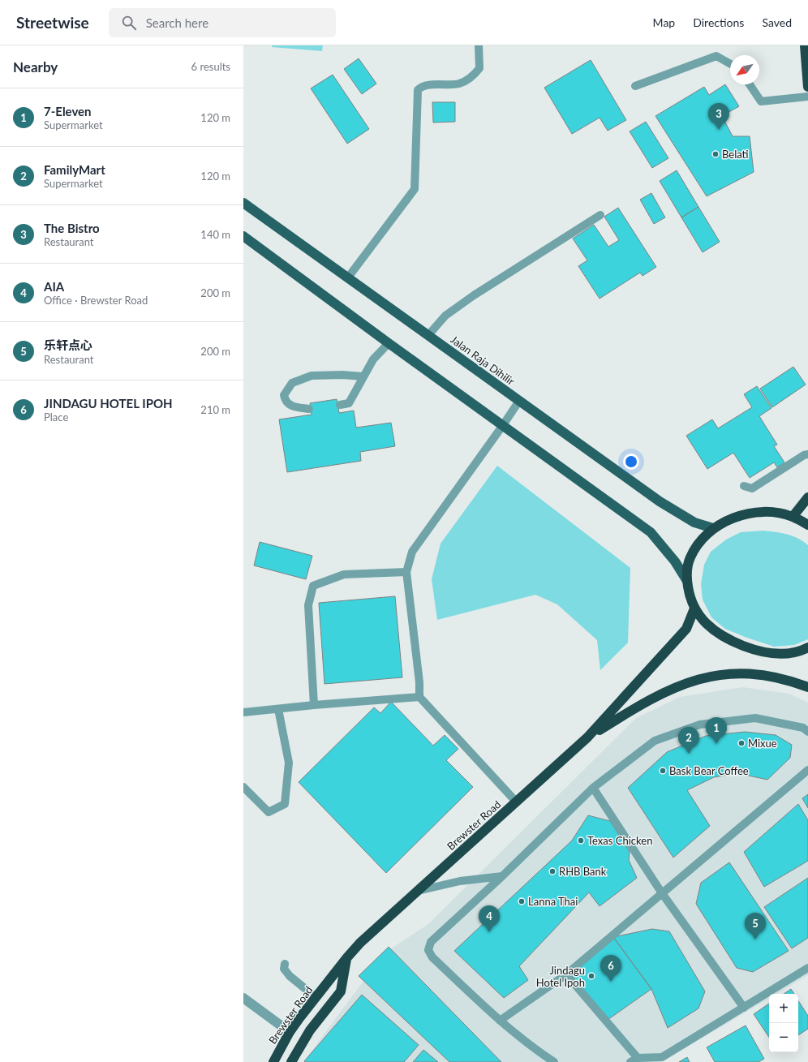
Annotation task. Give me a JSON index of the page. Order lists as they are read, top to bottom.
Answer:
{
  "streets": {
    "highway": ["Brewster Road"],
    "main road": ["Jalan Raja Dihilir"]
  },
  "places": [
    "Belati",
    "Mixue",
    "Bask Bear Coffee",
    "Texas Chicken",
    "RHB Bank",
    "Lanna Thai",
    "Jindagu Hotel Ipoh"
  ],
  "north": "bottom left",
  "page": {
    "header": "Streetwise",
    "search": "Search here",
    "nav": ["Map", "Directions", "Saved"],
    "heading": ["Nearby", "6 results"],
    "list": [
      {
        "mark": "1",
        "name": "7-Eleven",
        "note": "Supermarket",
        "value": "120 m"
      },
      {
        "mark": "2",
        "name": "FamilyMart",
        "note": "Supermarket",
        "value": "120 m"
      },
      {
        "mark": "3",
        "name": "The Bistro",
        "note": "Restaurant",
        "value": "140 m"
      },
      {
        "mark": "4",
        "name": "AIA",
        "note": "Office · Brewster Road",
        "value": "200 m"
      },
      {
        "mark": "5",
        "name": "乐轩点心",
        "note": "Restaurant",
        "value": "200 m"
      },
      {
        "mark": "6",
        "name": "JINDAGU HOTEL IPOH",
        "note": "Place",
        "value": "210 m"
      }
    ],
    "pins": [
      "3",
      "1",
      "2",
      "4",
      "5",
      "6"
    ],
    "map_buttons": ["+", "−"]
  }
}
